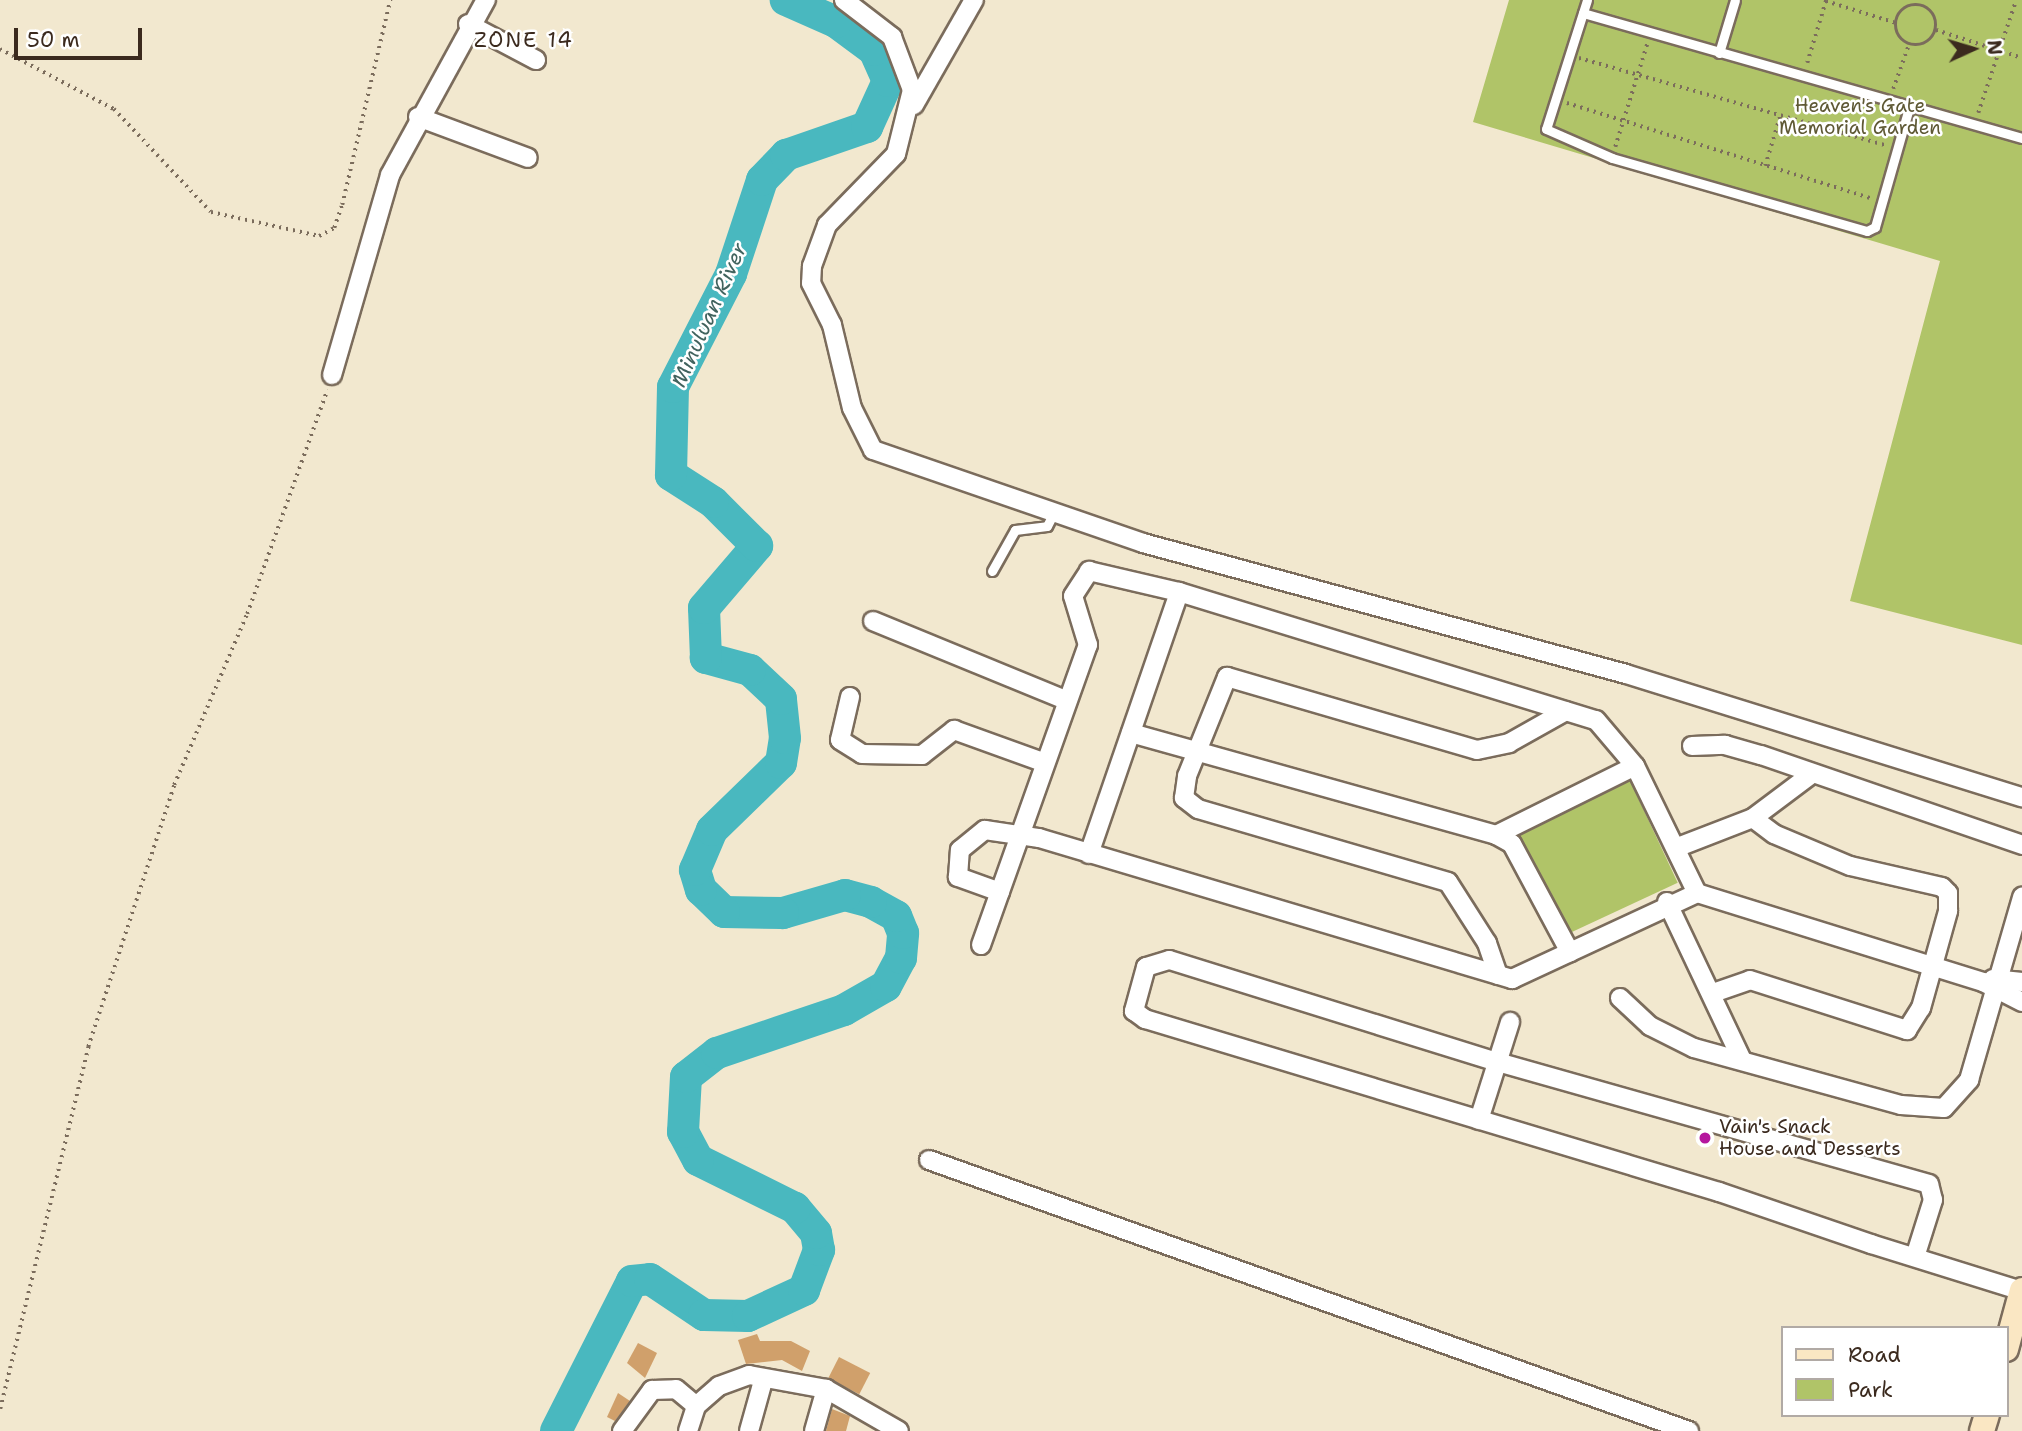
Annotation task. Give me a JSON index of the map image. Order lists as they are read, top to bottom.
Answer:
{
  "districts": ["ZONE 14"],
  "water": ["Minuluan River"],
  "parks": ["Heaven's Gate Memorial Garden"],
  "places": ["Vain's Snack House and Desserts"],
  "legend": ["Road", "Park"],
  "scale_bar": "50 m",
  "north": "right"
}
